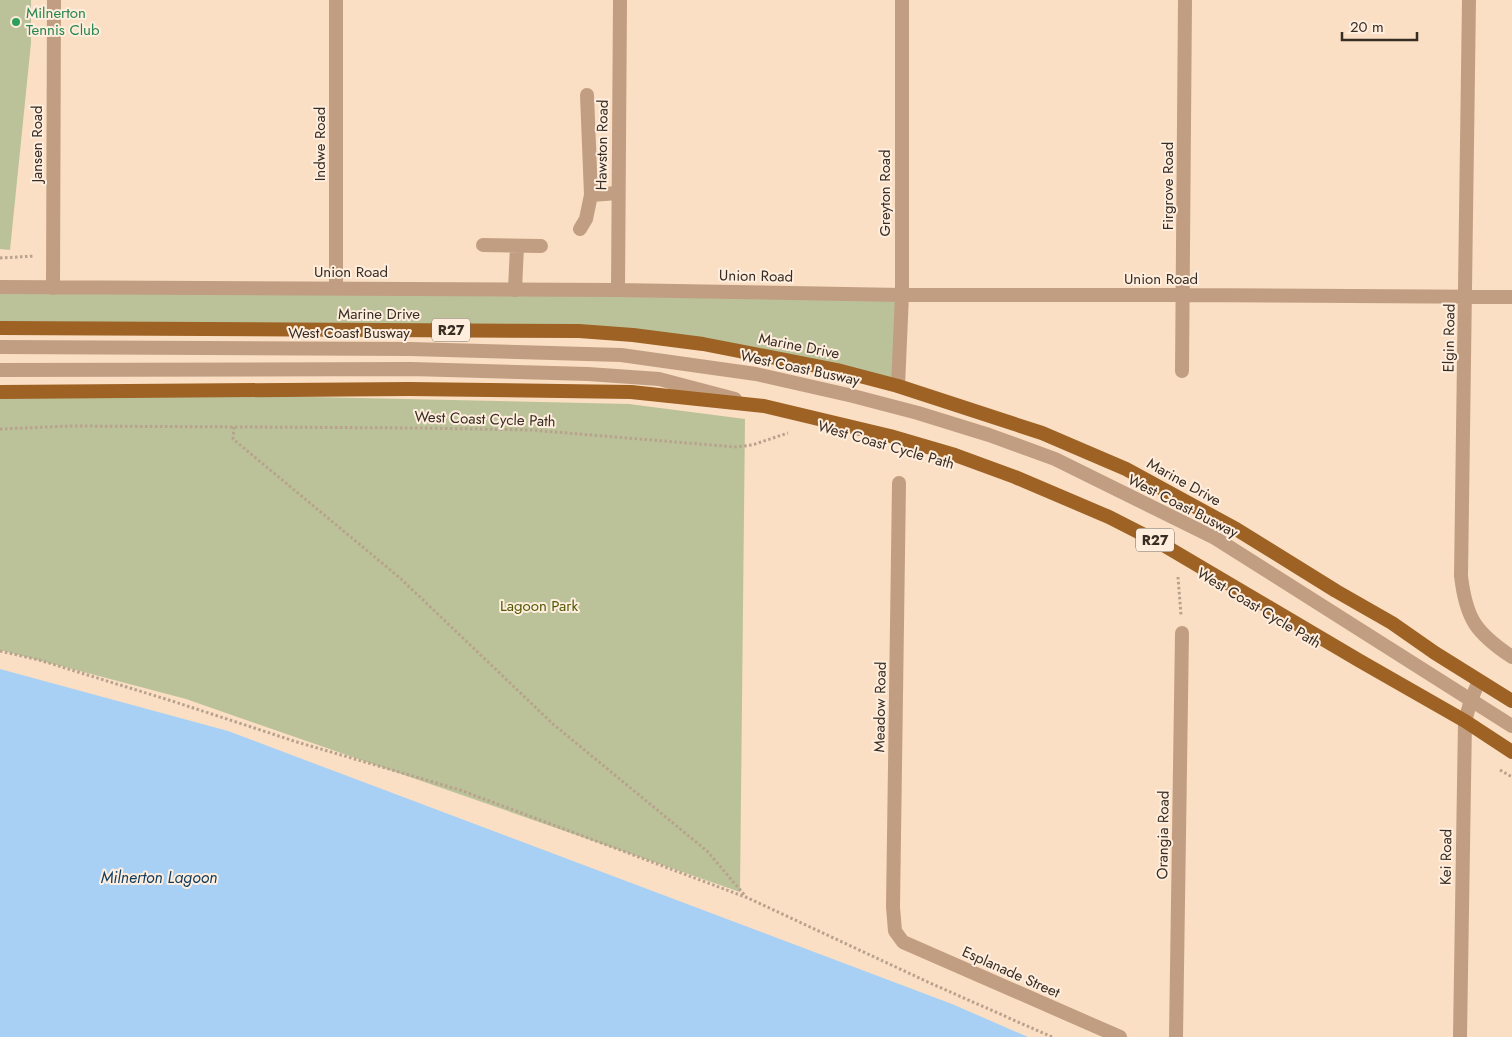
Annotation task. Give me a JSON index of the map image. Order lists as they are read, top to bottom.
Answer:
{
  "streets": {
    "main road": ["Marine Drive", "R27"],
    "street": [
      "Jansen Road",
      "Indwe Road",
      "Hawston Road",
      "Firgrove Road",
      "Greyton Road",
      "Union Road",
      "West Coast Busway",
      "Elgin Road",
      "Meadow Road",
      "Orangia Road",
      "Kei Road",
      "Esplanade Street"
    ],
    "path": ["West Coast Cycle Path"]
  },
  "crossings": [
    ["Jansen Road", "Union Road"],
    ["Indwe Road", "Union Road"],
    ["Hawston Road", "Union Road"],
    ["Firgrove Road", "Union Road"],
    ["Greyton Road", "Union Road"],
    ["Greyton Road", "Marine Drive"],
    ["Union Road", "Elgin Road"],
    ["Marine Drive", "Kei Road"],
    ["R27", "Kei Road"],
    ["West Coast Busway", "Kei Road"],
    ["West Coast Cycle Path", "Orangia Road"],
    ["Meadow Road", "Esplanade Street"]
  ],
  "water": ["Milnerton Lagoon"],
  "parks": ["Lagoon Park"],
  "places": ["Milnerton Tennis Club"],
  "scale_bar": "20 m"
}
